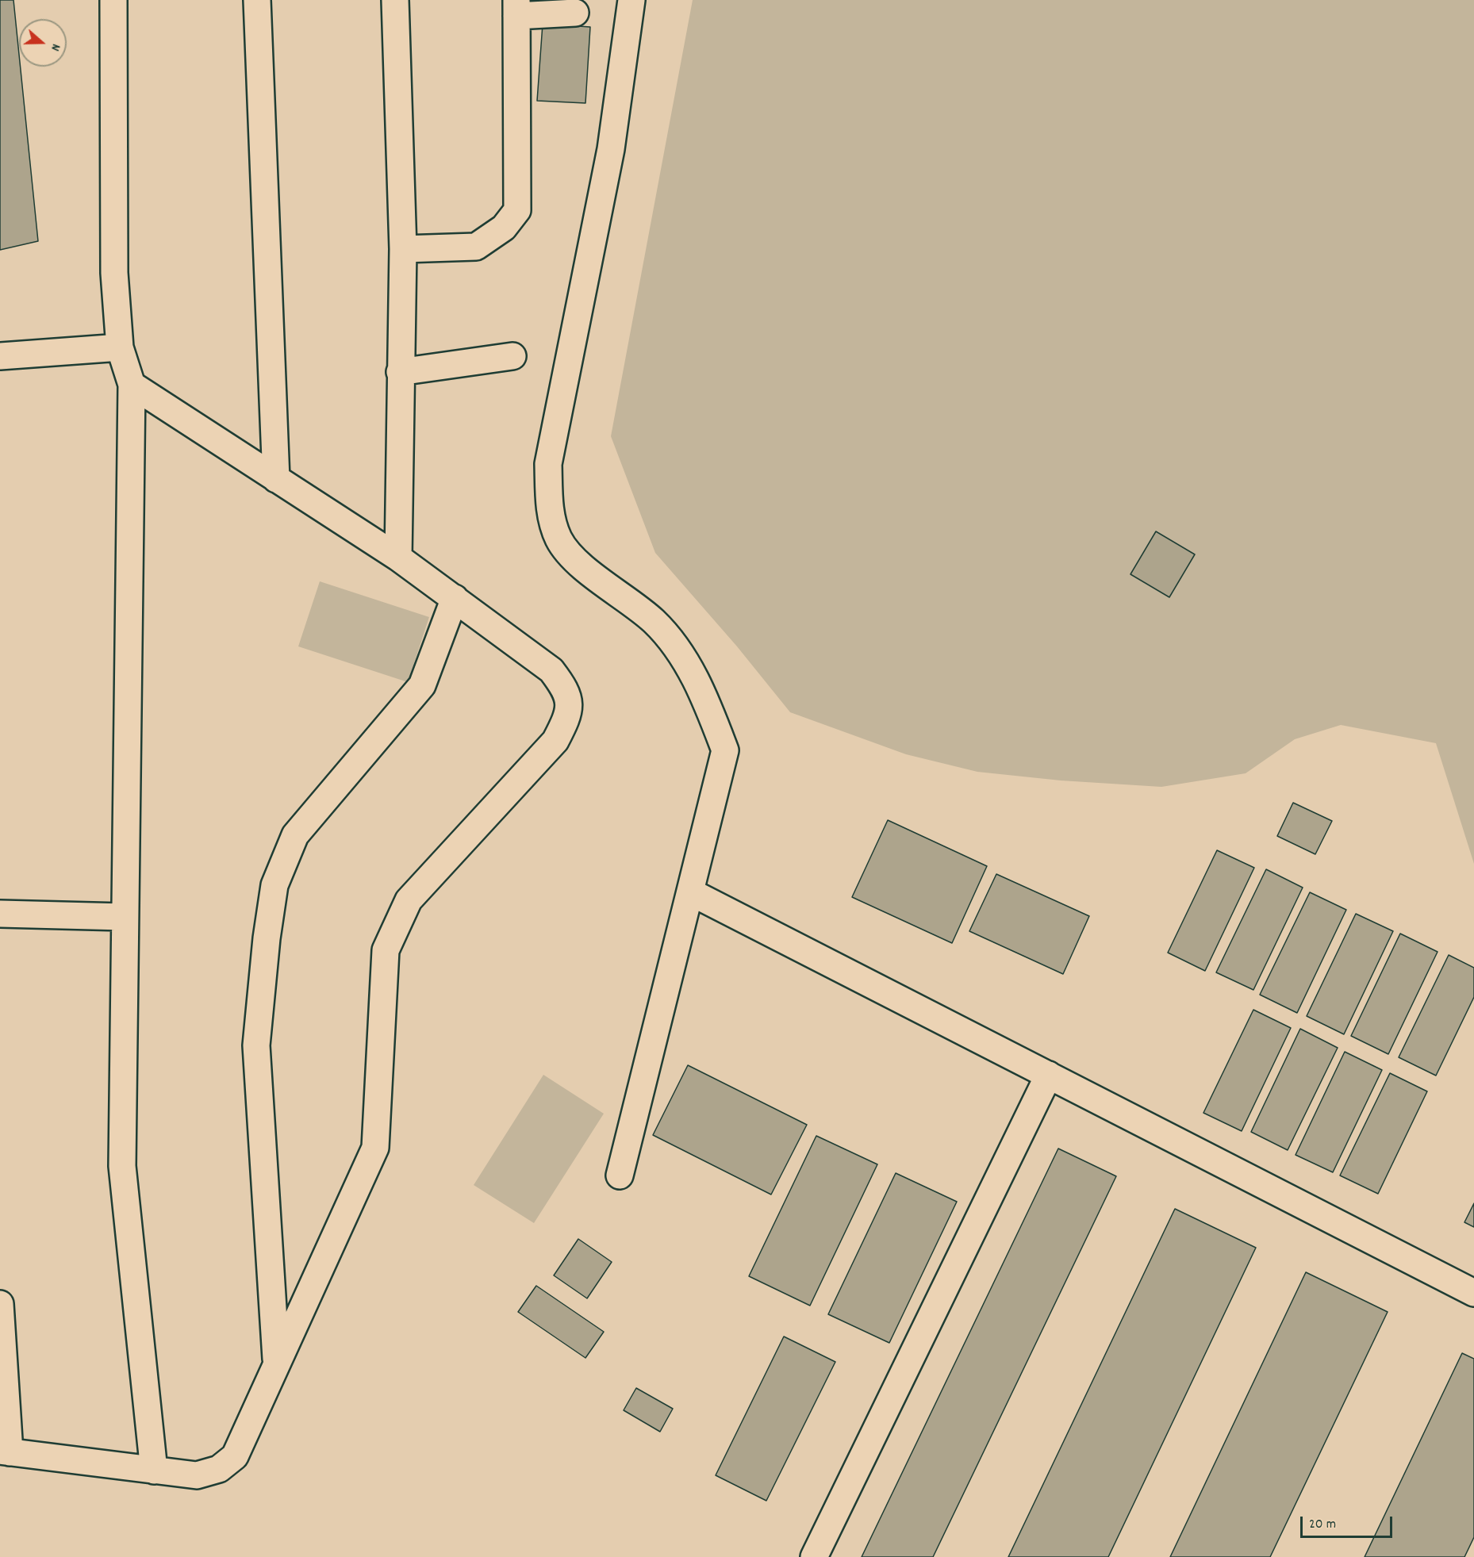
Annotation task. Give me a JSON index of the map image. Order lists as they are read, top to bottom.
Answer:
{
  "scale_bar": "20 m",
  "north": "right"
}
